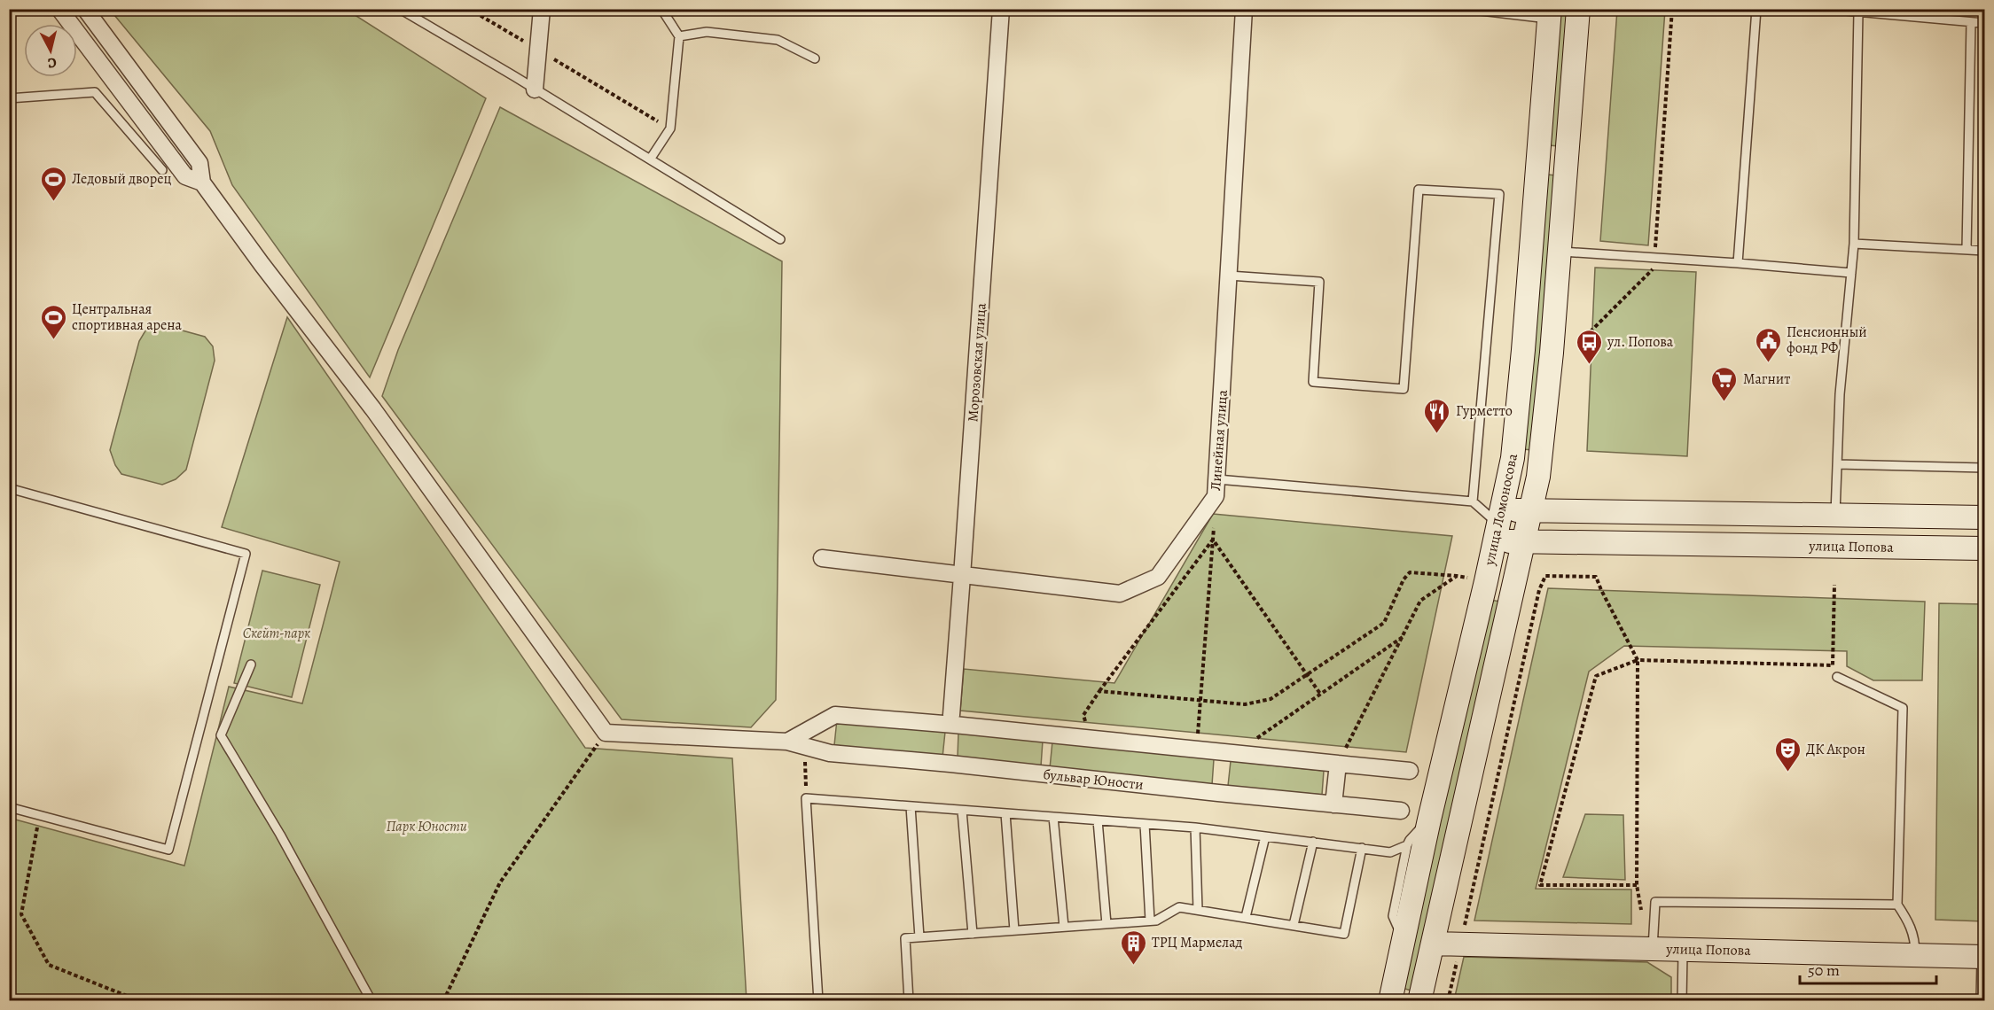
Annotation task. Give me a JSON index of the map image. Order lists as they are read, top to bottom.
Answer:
{
  "streets": {
    "main road": ["улица Ломоносова", "улица Попова"],
    "street": ["Морозовская улица", "Линейная улица", "бульвар Юности"]
  },
  "crossings": [
    ["Морозовская улица", "Линейная улица"],
    ["улица Ломоносова", "улица Попова"]
  ],
  "parks": ["Скейт-парк", "Парк Юности"],
  "places": {
    "sports": ["Ледовый дворец", "Центральная спортивная арена"],
    "public building": ["Пенсионный фонд РФ"],
    "bus stop": ["ул. Попова"],
    "supermarket": ["Магнит"],
    "restaurant": ["Гурметто"],
    "theatre": ["ДК Акрон"],
    "building": ["ТРЦ Мармелад"]
  },
  "scale_bar": "50 m",
  "north": "bottom"
}
